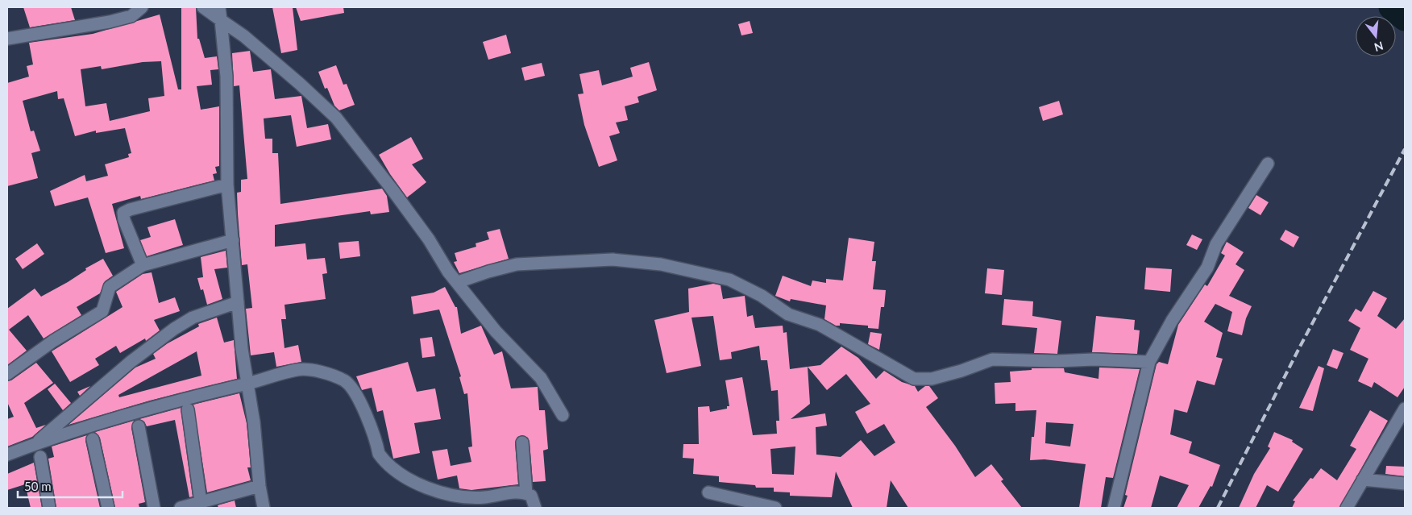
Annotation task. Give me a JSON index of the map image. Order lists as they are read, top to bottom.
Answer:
{
  "scale_bar": "50 m",
  "north": "bottom"
}
